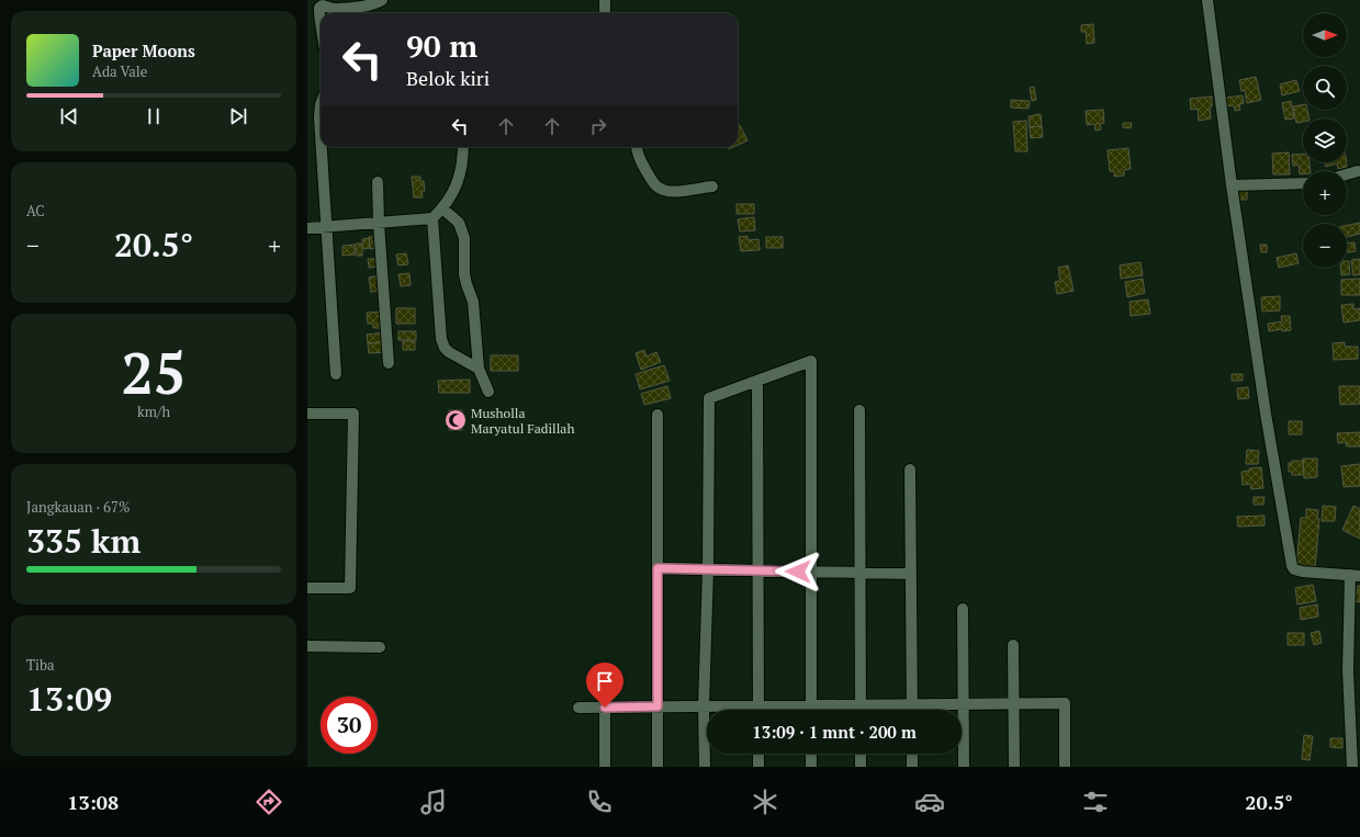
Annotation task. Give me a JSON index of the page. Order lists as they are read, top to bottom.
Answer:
{
  "places": {
    "mosque": ["Musholla Maryatul Fadillah"]
  },
  "north": "right",
  "page": {
    "map_buttons": ["+", "−"],
    "turn": ["90 m", "Belok kiri"],
    "song": ["Paper Moons", "Ada Vale"],
    "tile": [
      "AC",
      ["25", "km/h"],
      ["Jangkauan · 67%", "335 km"],
      ["Tiba", "13:09"]
    ],
    "heat": ["−", "20.5°", "+"],
    "limit": "30",
    "trip": "13:09 · 1 mnt · 200 m",
    "tabs": ["13:08", "20.5°"]
  }
}
